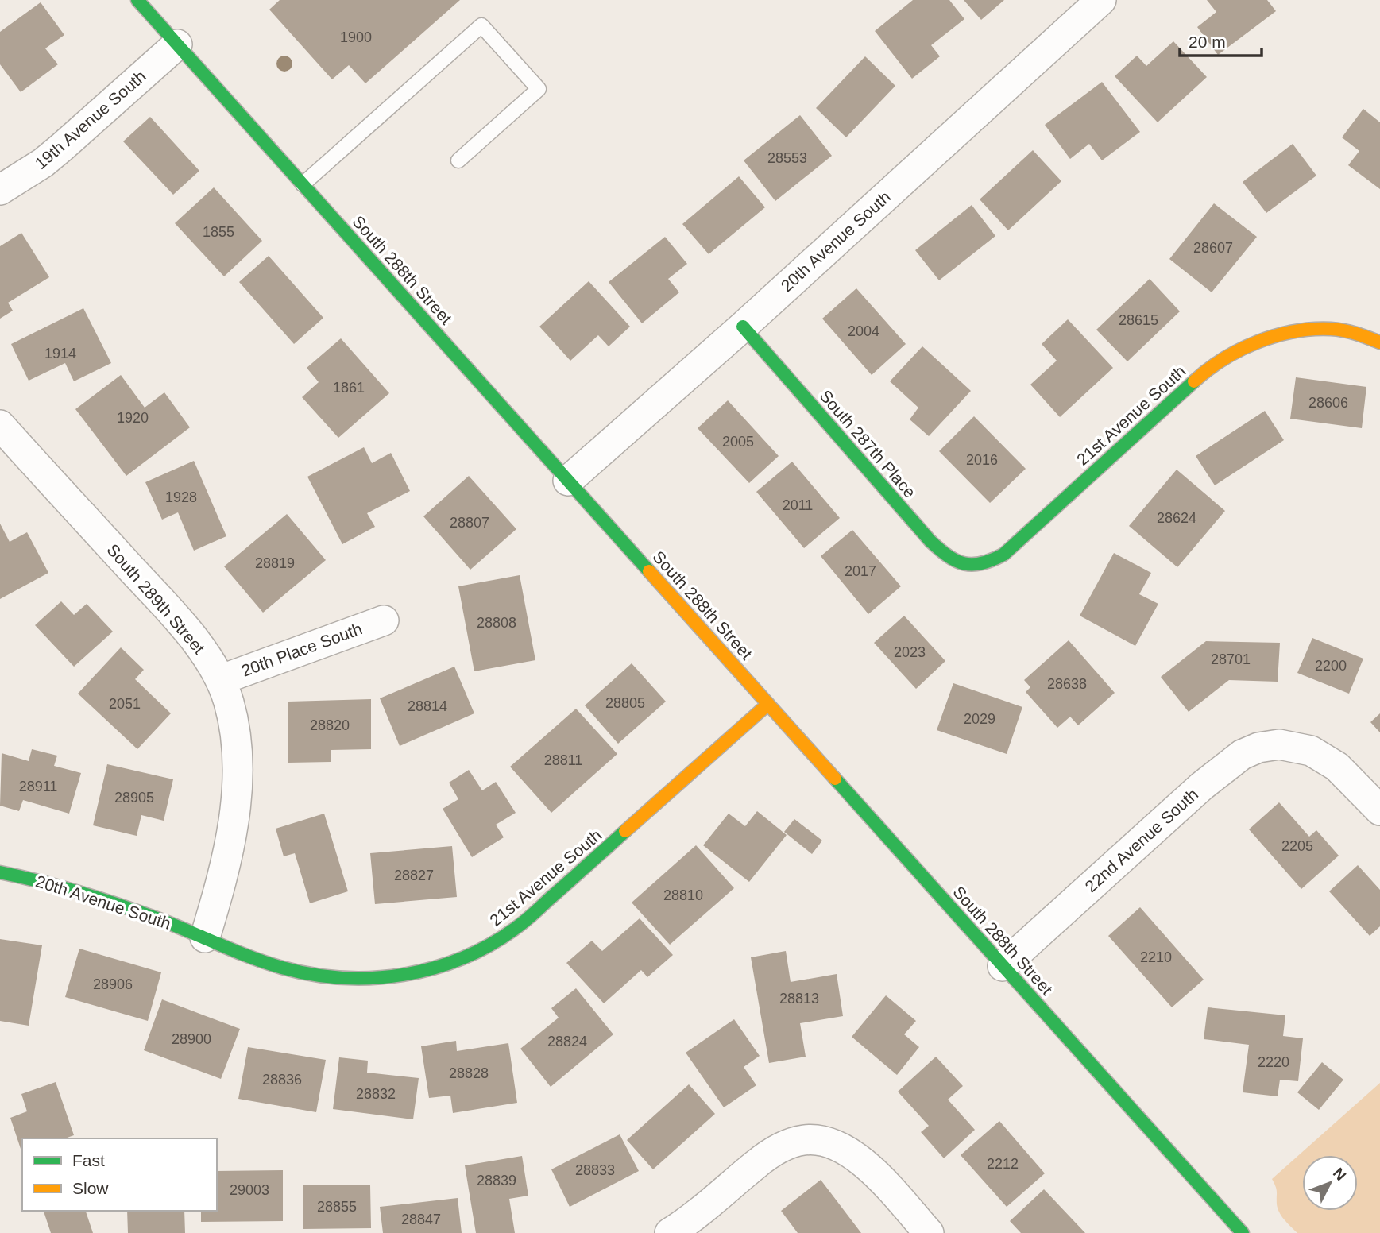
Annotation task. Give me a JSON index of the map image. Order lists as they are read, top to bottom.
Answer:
{
  "streets": {
    "street": [
      "19th Avenue South",
      "20th Avenue South",
      "South 288th Street",
      "21st Avenue South",
      "South 287th Place",
      "South 289th Street",
      "20th Place South",
      "22nd Avenue South"
    ]
  },
  "crossings": [
    ["19th Avenue South", "South 288th Street"],
    ["20th Avenue South", "South 288th Street"],
    ["20th Avenue South", "21st Avenue South"],
    ["20th Avenue South", "South 287th Place"],
    ["20th Avenue South", "South 289th Street"],
    ["South 288th Street", "21st Avenue South"],
    ["South 288th Street", "22nd Avenue South"],
    ["21st Avenue South", "South 287th Place"],
    ["21st Avenue South", "South 289th Street"],
    ["South 289th Street", "20th Place South"]
  ],
  "house_numbers": [
    "1900",
    "28553",
    "1855",
    "28607",
    "28615",
    "2004",
    "1914",
    "1861",
    "28606",
    "1920",
    "2005",
    "2016",
    "1928",
    "2011",
    "28624",
    "28807",
    "28819",
    "2017",
    "28808",
    "2023",
    "28701",
    "2200",
    "28638",
    "28805",
    "2051",
    "28814",
    "2029",
    "28820",
    "28811",
    "28911",
    "28905",
    "2205",
    "28827",
    "28810",
    "2210",
    "28906",
    "28813",
    "28900",
    "28824",
    "2220",
    "28828",
    "28836",
    "28832",
    "2212",
    "28833",
    "28839",
    "29003",
    "28855",
    "28847"
  ],
  "legend": ["Fast", "Slow"],
  "scale_bar": "20 m",
  "north": "top right"
}
